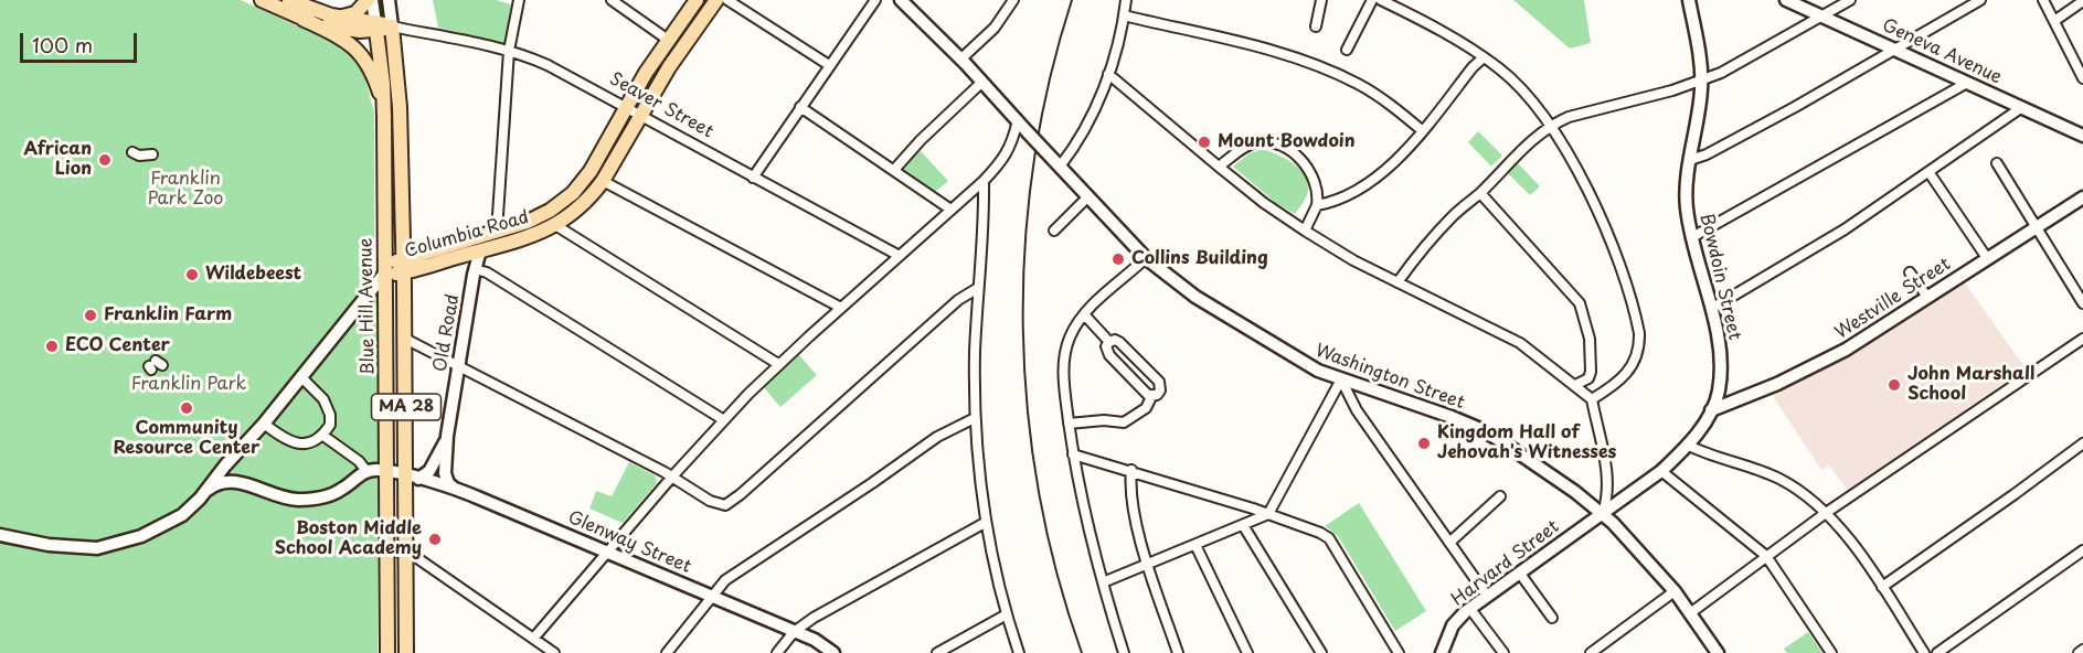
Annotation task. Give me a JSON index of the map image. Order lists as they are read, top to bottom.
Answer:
{
  "streets": {
    "main road": [
      "Geneva Avenue",
      "Seaver Street",
      "Columbia Road",
      "Bowdoin Street",
      "Westville Street",
      "Blue Hill Avenue",
      "Old Road",
      "Washington Street",
      "MA 28",
      "Glenway Street",
      "Harvard Street"
    ]
  },
  "crossings": [
    ["Seaver Street", "Columbia Road"],
    ["Seaver Street", "Blue Hill Avenue"],
    ["Seaver Street", "MA 28"],
    ["Columbia Road", "Blue Hill Avenue"],
    ["Columbia Road", "Old Road"],
    ["Bowdoin Street", "Westville Street"],
    ["Bowdoin Street", "Washington Street"],
    ["Bowdoin Street", "Harvard Street"],
    ["Blue Hill Avenue", "Old Road"],
    ["Blue Hill Avenue", "MA 28"],
    ["Blue Hill Avenue", "Glenway Street"],
    ["Old Road", "Glenway Street"],
    ["Washington Street", "Harvard Street"]
  ],
  "parks": ["Franklin Park Zoo", "Franklin Park"],
  "places": [
    "Mount Bowdoin",
    "African Lion",
    "Collins Building",
    "Wildebeest",
    "Franklin Farm",
    "ECO Center",
    "John Marshall School",
    "Community Resource Center",
    "Kingdom Hall of Jehovah's Witnesses",
    "Boston Middle School Academy"
  ],
  "scale_bar": "100 m"
}
